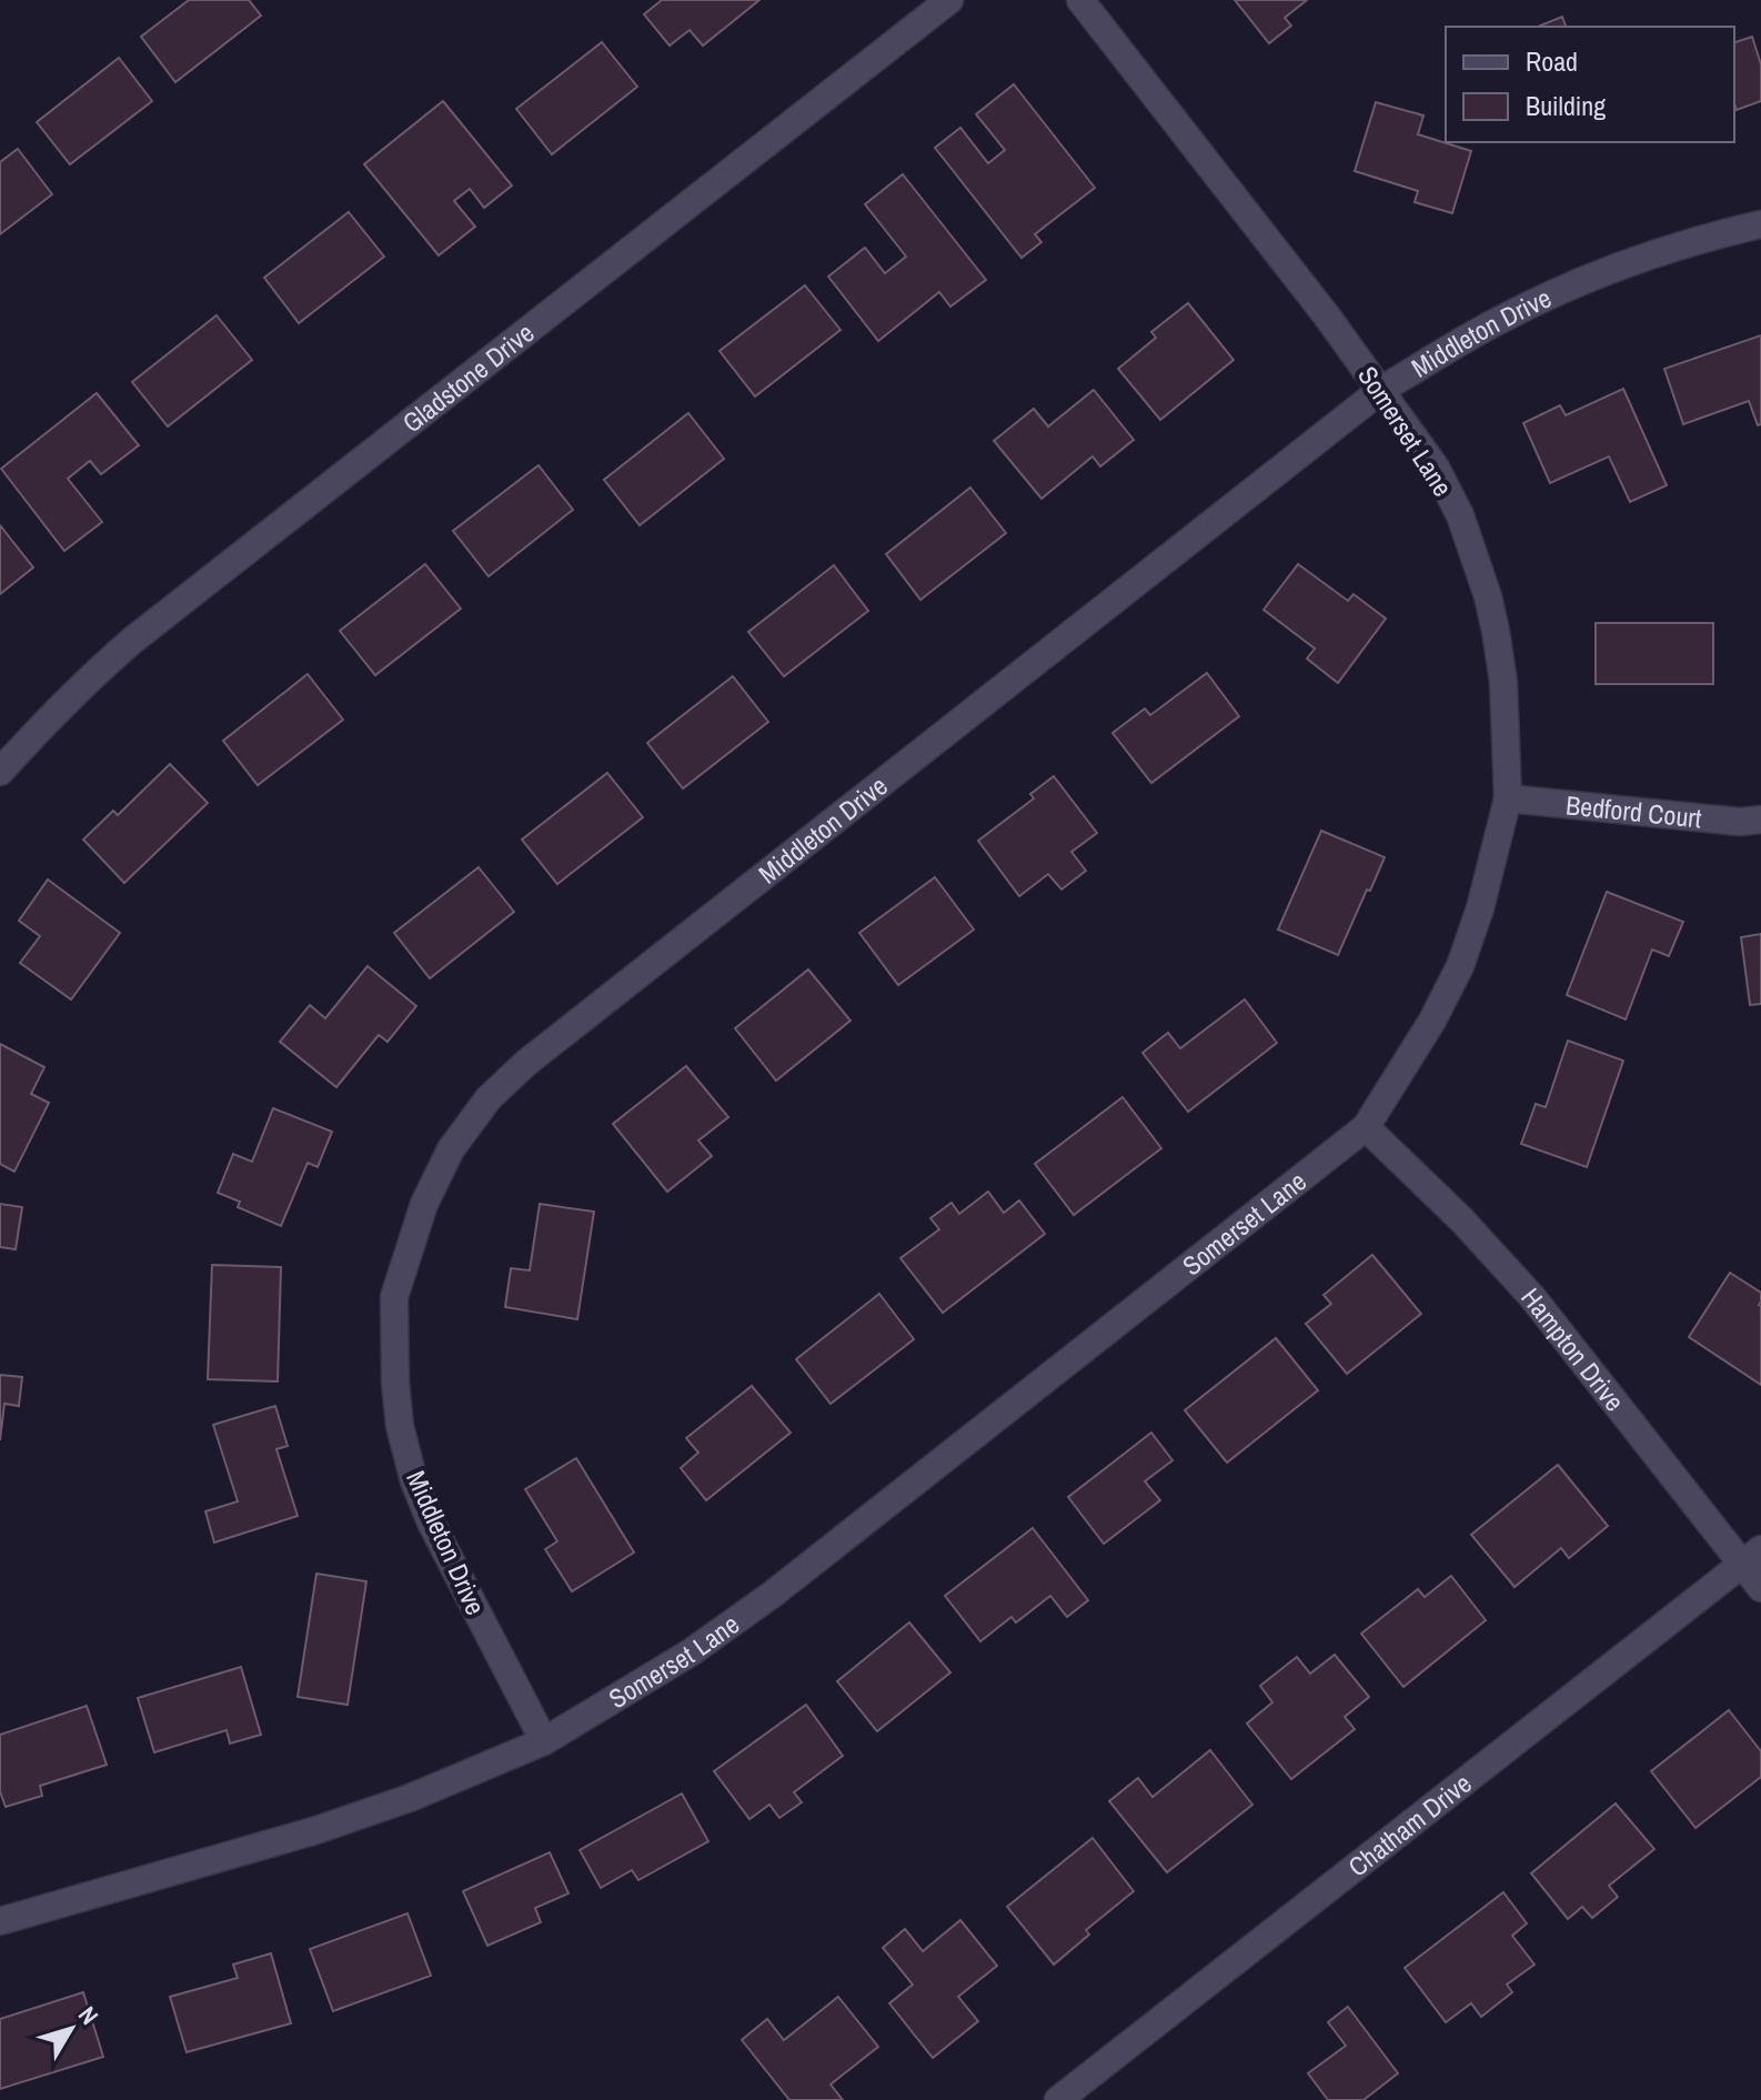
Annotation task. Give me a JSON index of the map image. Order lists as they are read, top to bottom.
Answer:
{
  "streets": {
    "street": [
      "Middleton Drive",
      "Gladstone Drive",
      "Somerset Lane",
      "Bedford Court",
      "Hampton Drive",
      "Chatham Drive"
    ]
  },
  "crossings": [
    ["Middleton Drive", "Somerset Lane"],
    ["Somerset Lane", "Bedford Court"],
    ["Somerset Lane", "Hampton Drive"],
    ["Hampton Drive", "Chatham Drive"]
  ],
  "legend": ["Road", "Building"],
  "north": "top right"
}
